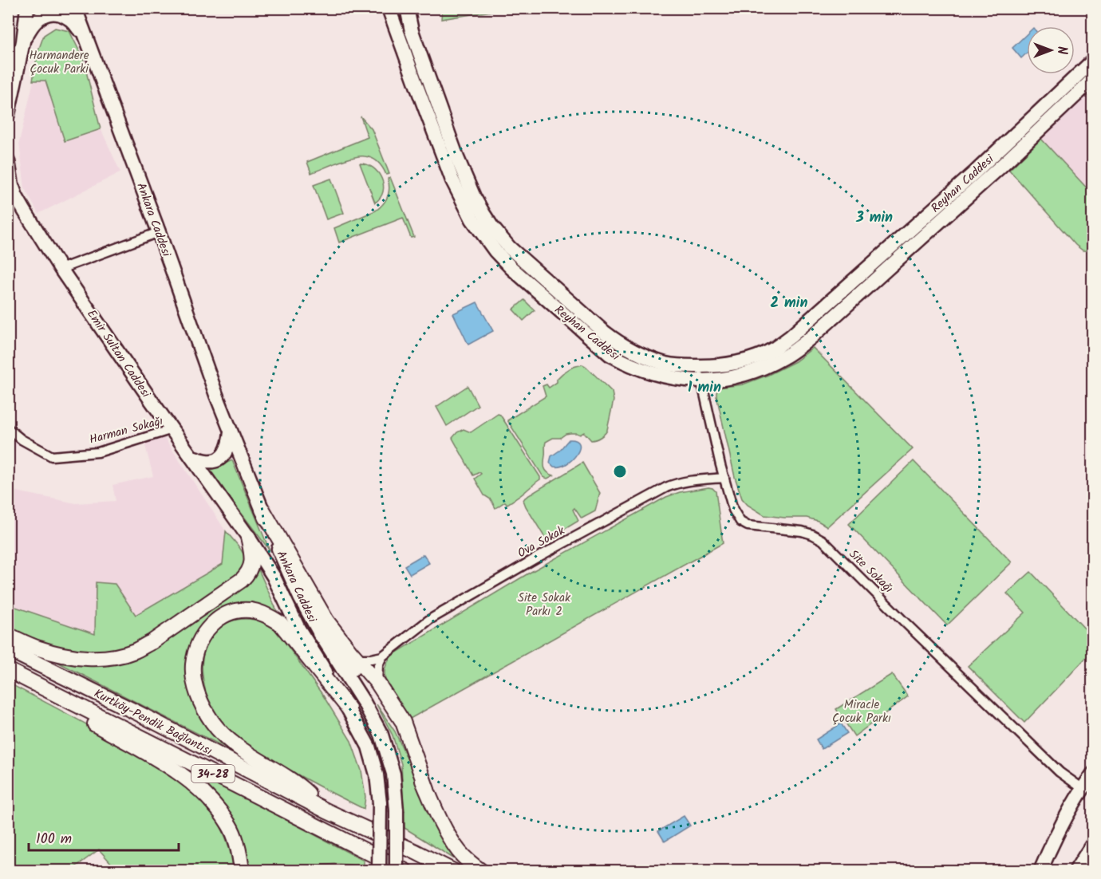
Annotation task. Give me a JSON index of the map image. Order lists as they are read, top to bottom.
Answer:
{
  "streets": {
    "highway": ["Kurtköy-Pendik Bağlantısı", "34-28"],
    "main road": ["Reyhan Caddesi", "Ankara Caddesi", "Emir Sultan Caddesi"],
    "street": ["Harman Sokağı", "Ova Sokak", "Site Sokağı"]
  },
  "crossings": [
    ["Reyhan Caddesi", "Site Sokağı"],
    ["Emir Sultan Caddesi", "Harman Sokağı"],
    ["Ova Sokak", "Site Sokağı"]
  ],
  "parks": ["Harmandere Çocuk Parki", "Site Sokak Parkı 2", "Miracle Çocuk Parkı"],
  "scale_bar": "100 m",
  "north": "right",
  "rings": ["3 min", "2 min", "1 min"]
}
